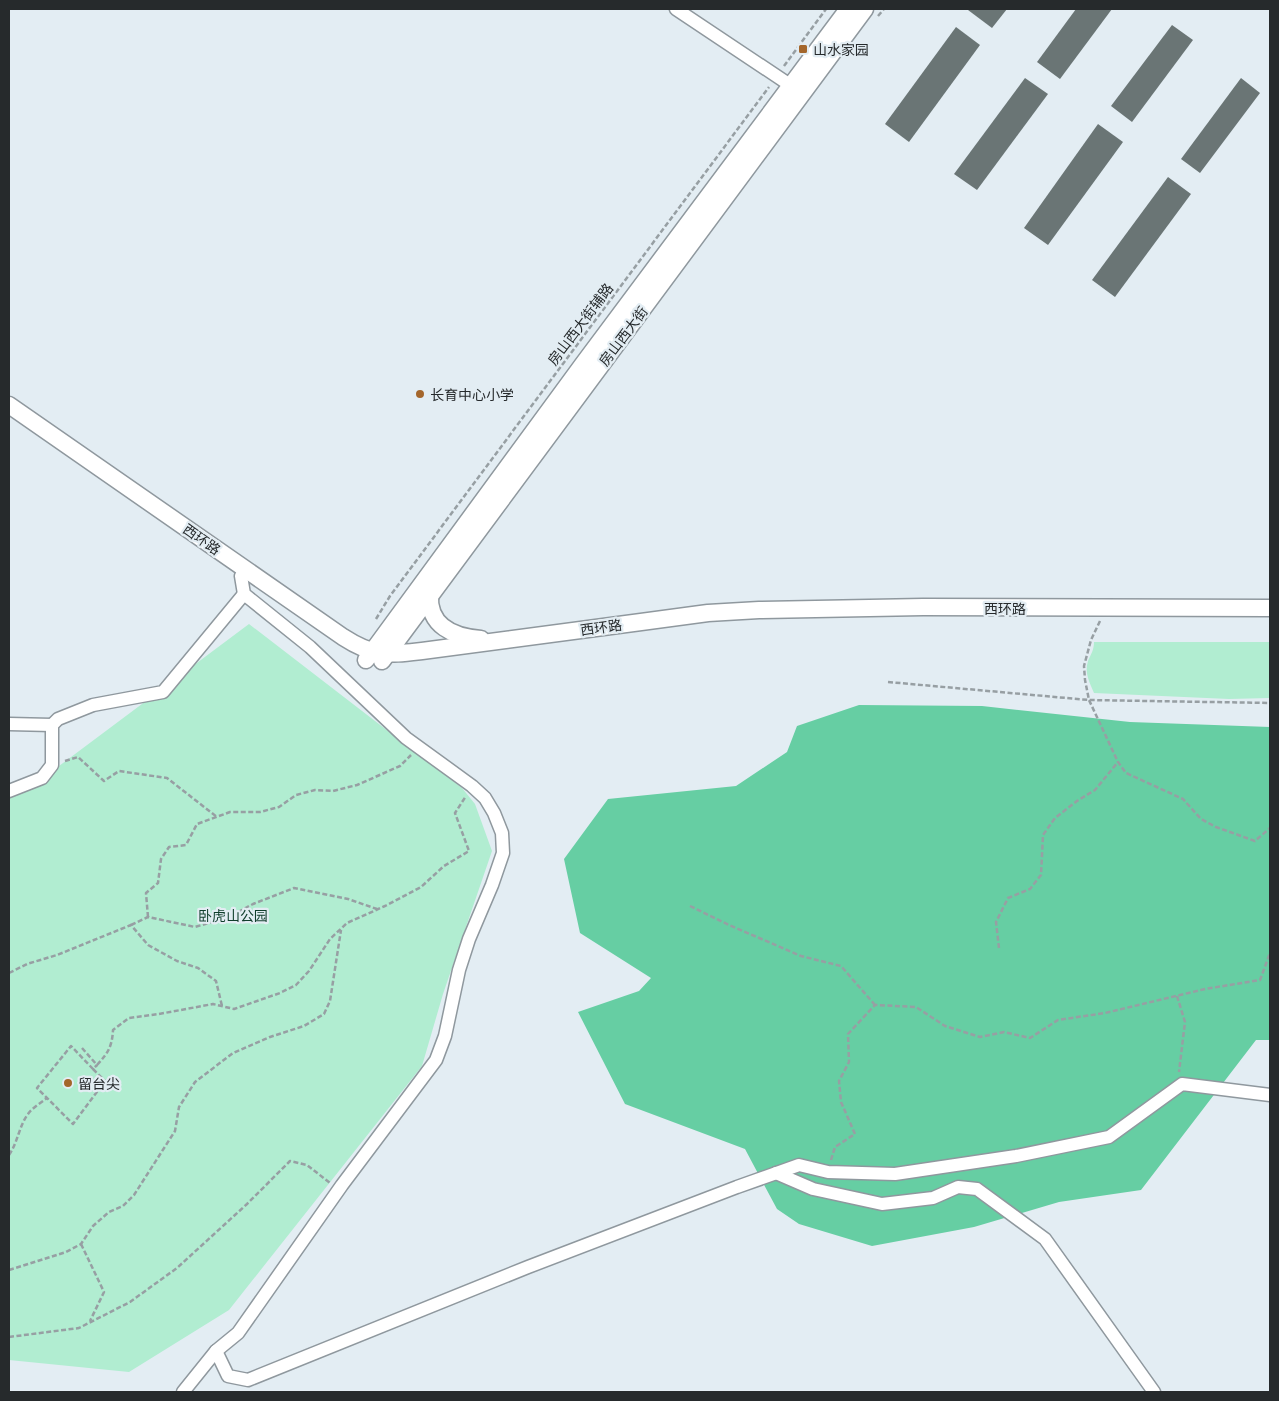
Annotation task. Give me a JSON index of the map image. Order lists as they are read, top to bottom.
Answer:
{
  "streets": {
    "main road": ["房山西大街", "西环路"],
    "path": ["房山西大街辅路"]
  },
  "crossings": [
    ["房山西大街辅路", "房山西大街"],
    ["房山西大街", "西环路"]
  ],
  "parks": ["卧虎山公园"],
  "places": {
    "transit": ["山水家园"],
    "other": ["长育中心小学", "留台尖"]
  }
}
